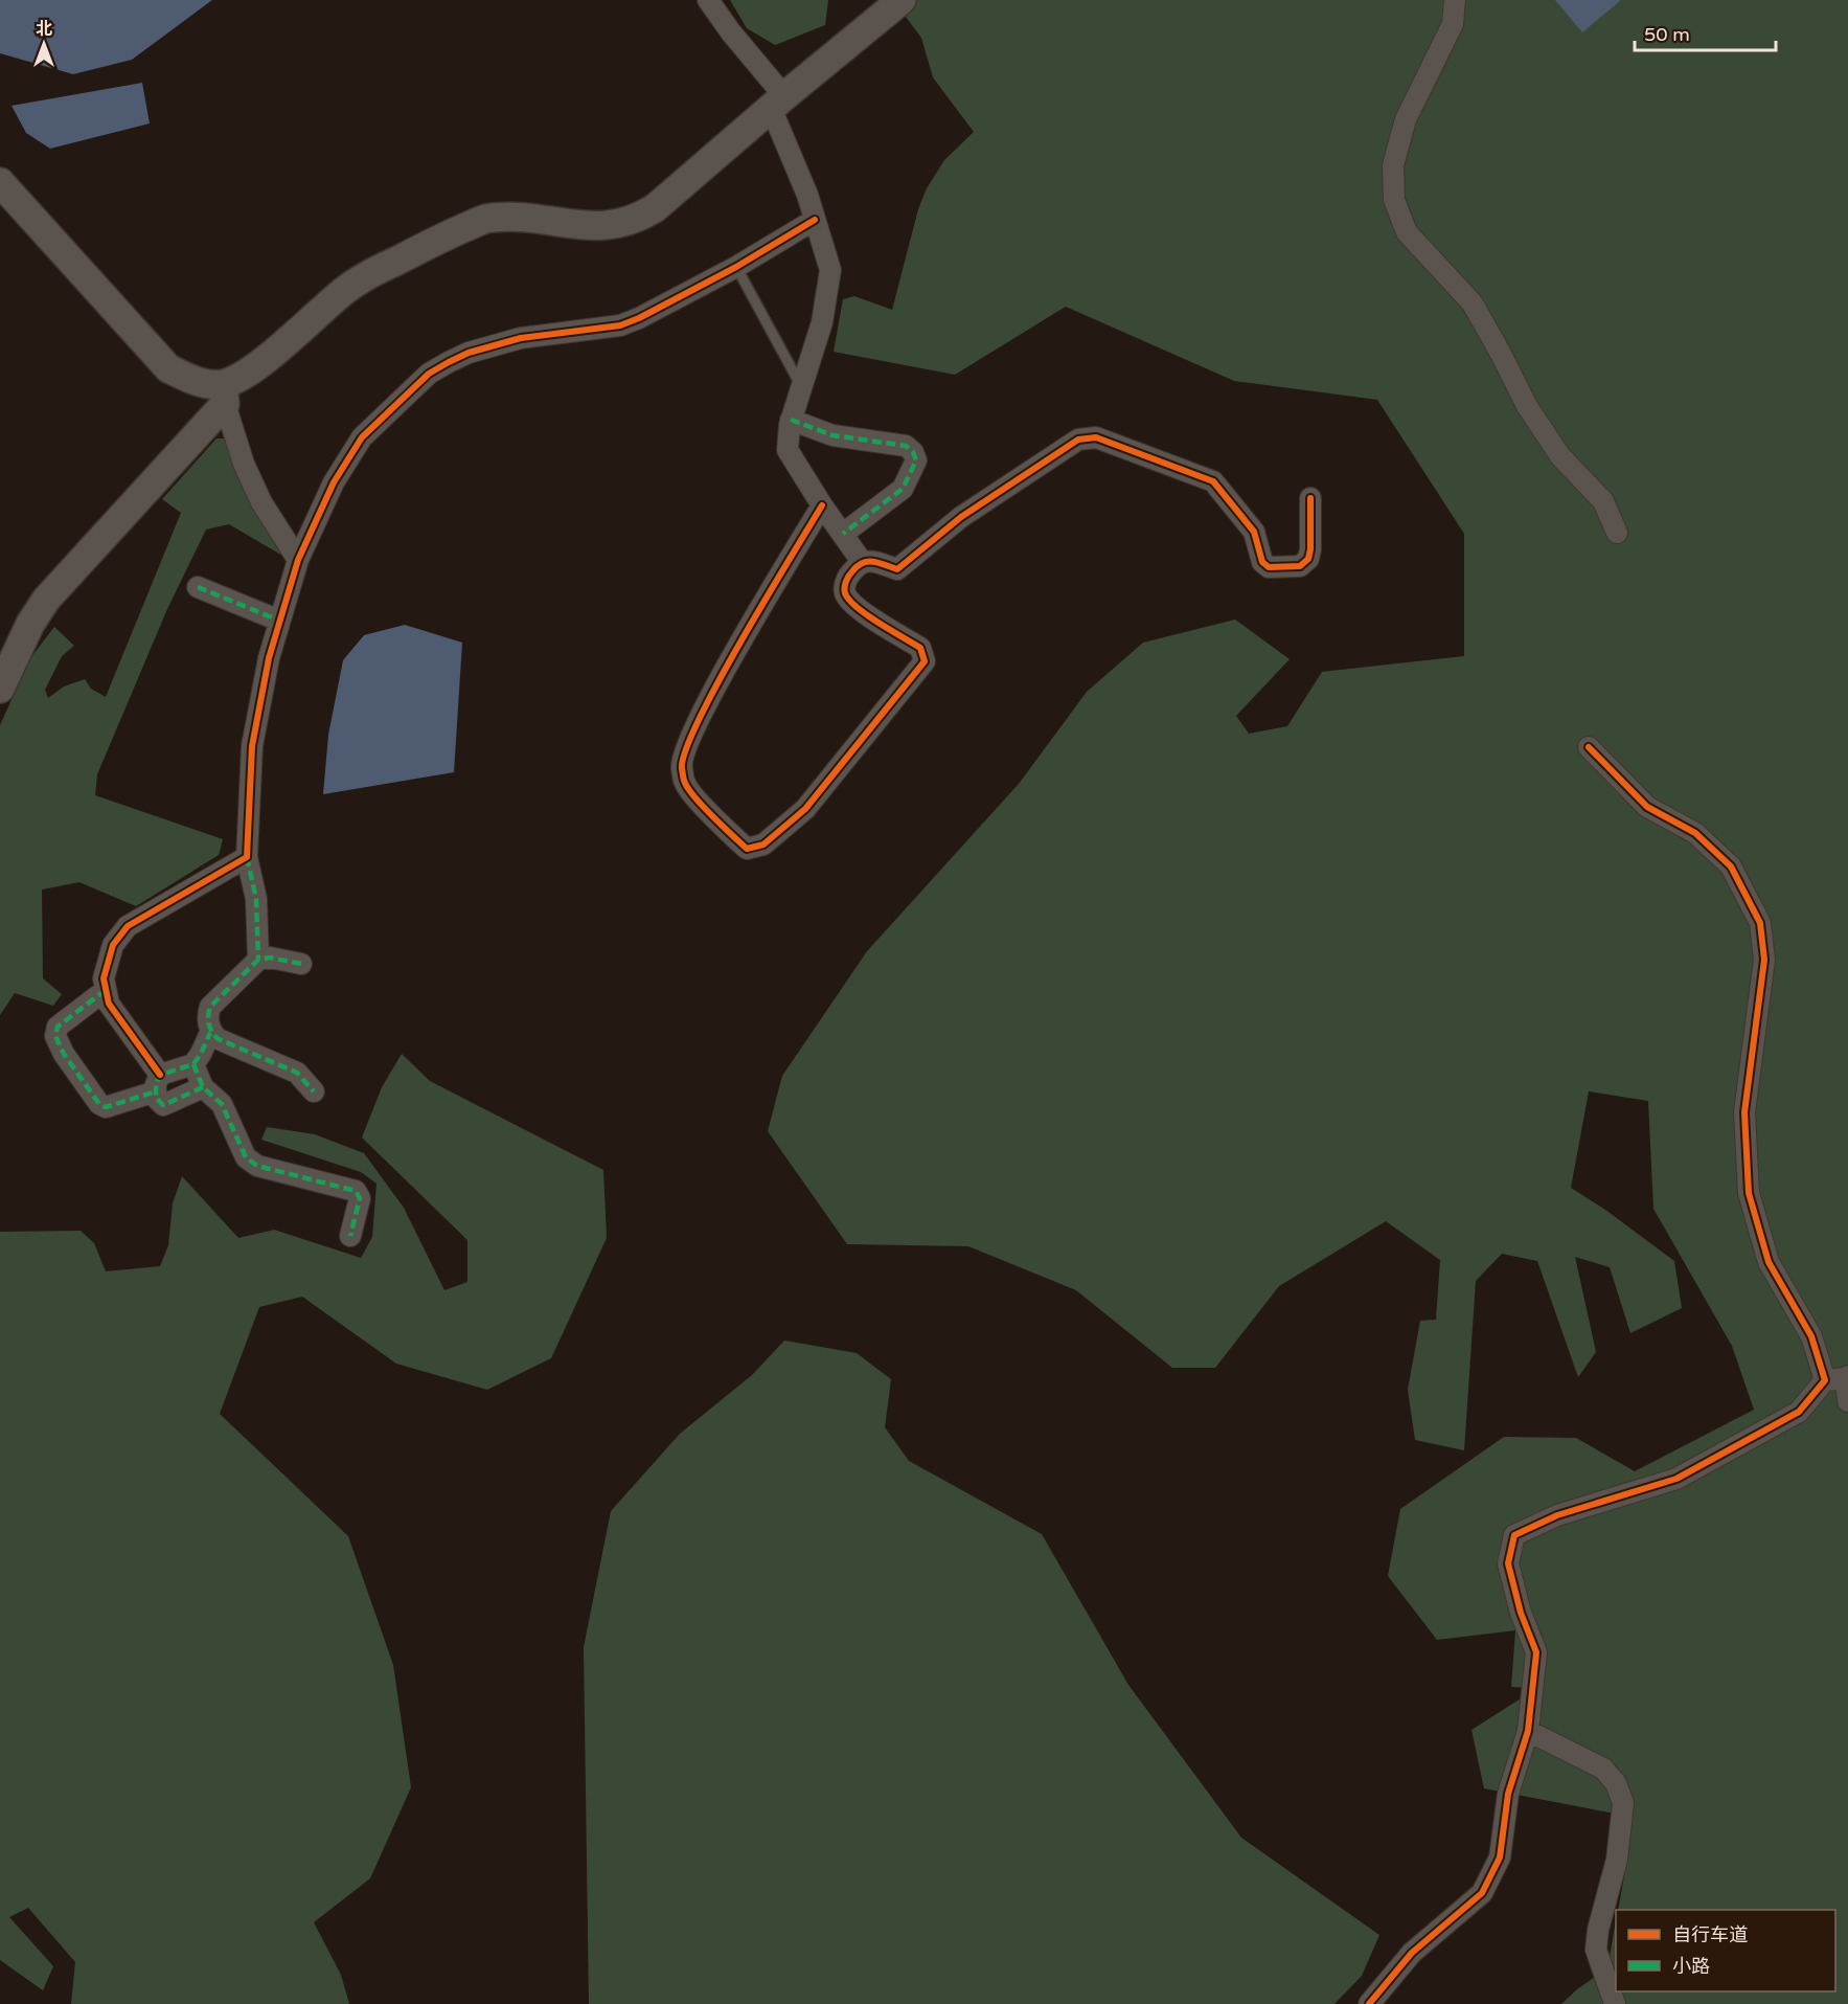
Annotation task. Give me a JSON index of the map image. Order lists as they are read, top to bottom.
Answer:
{
  "legend": ["自行车道", "小路"],
  "scale_bar": "50 m",
  "north": "top"
}
